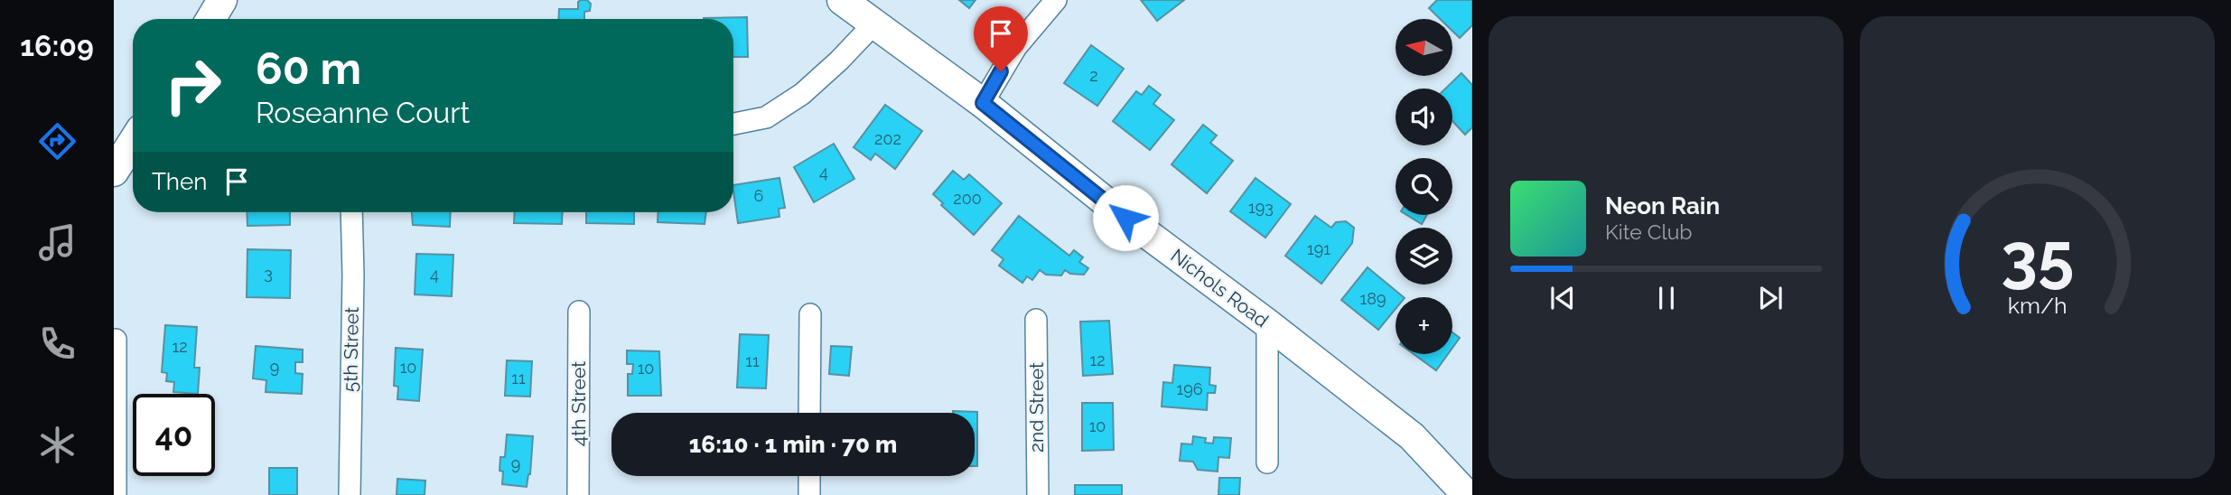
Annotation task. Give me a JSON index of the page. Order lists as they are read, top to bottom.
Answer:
{
  "streets": {
    "street": [
      "Nichols Road",
      "5th Street",
      "4th Street",
      "2nd Street"
    ]
  },
  "house_numbers": [
    "2",
    "202",
    "4",
    "6",
    "200",
    "193",
    "191",
    "3",
    "4",
    "189",
    "12",
    "12",
    "11",
    "9",
    "10",
    "10",
    "11",
    "196",
    "10",
    "9"
  ],
  "north": "left",
  "page": {
    "tabs": "16:09",
    "map_buttons": "+",
    "turn": ["60 m", "Roseanne Court"],
    "then": "Then",
    "song": ["Neon Rain", "Kite Club"],
    "limit": "40",
    "trip": "16:10 · 1 min · 70 m",
    "gauge": ["35", "km/h"]
  }
}
